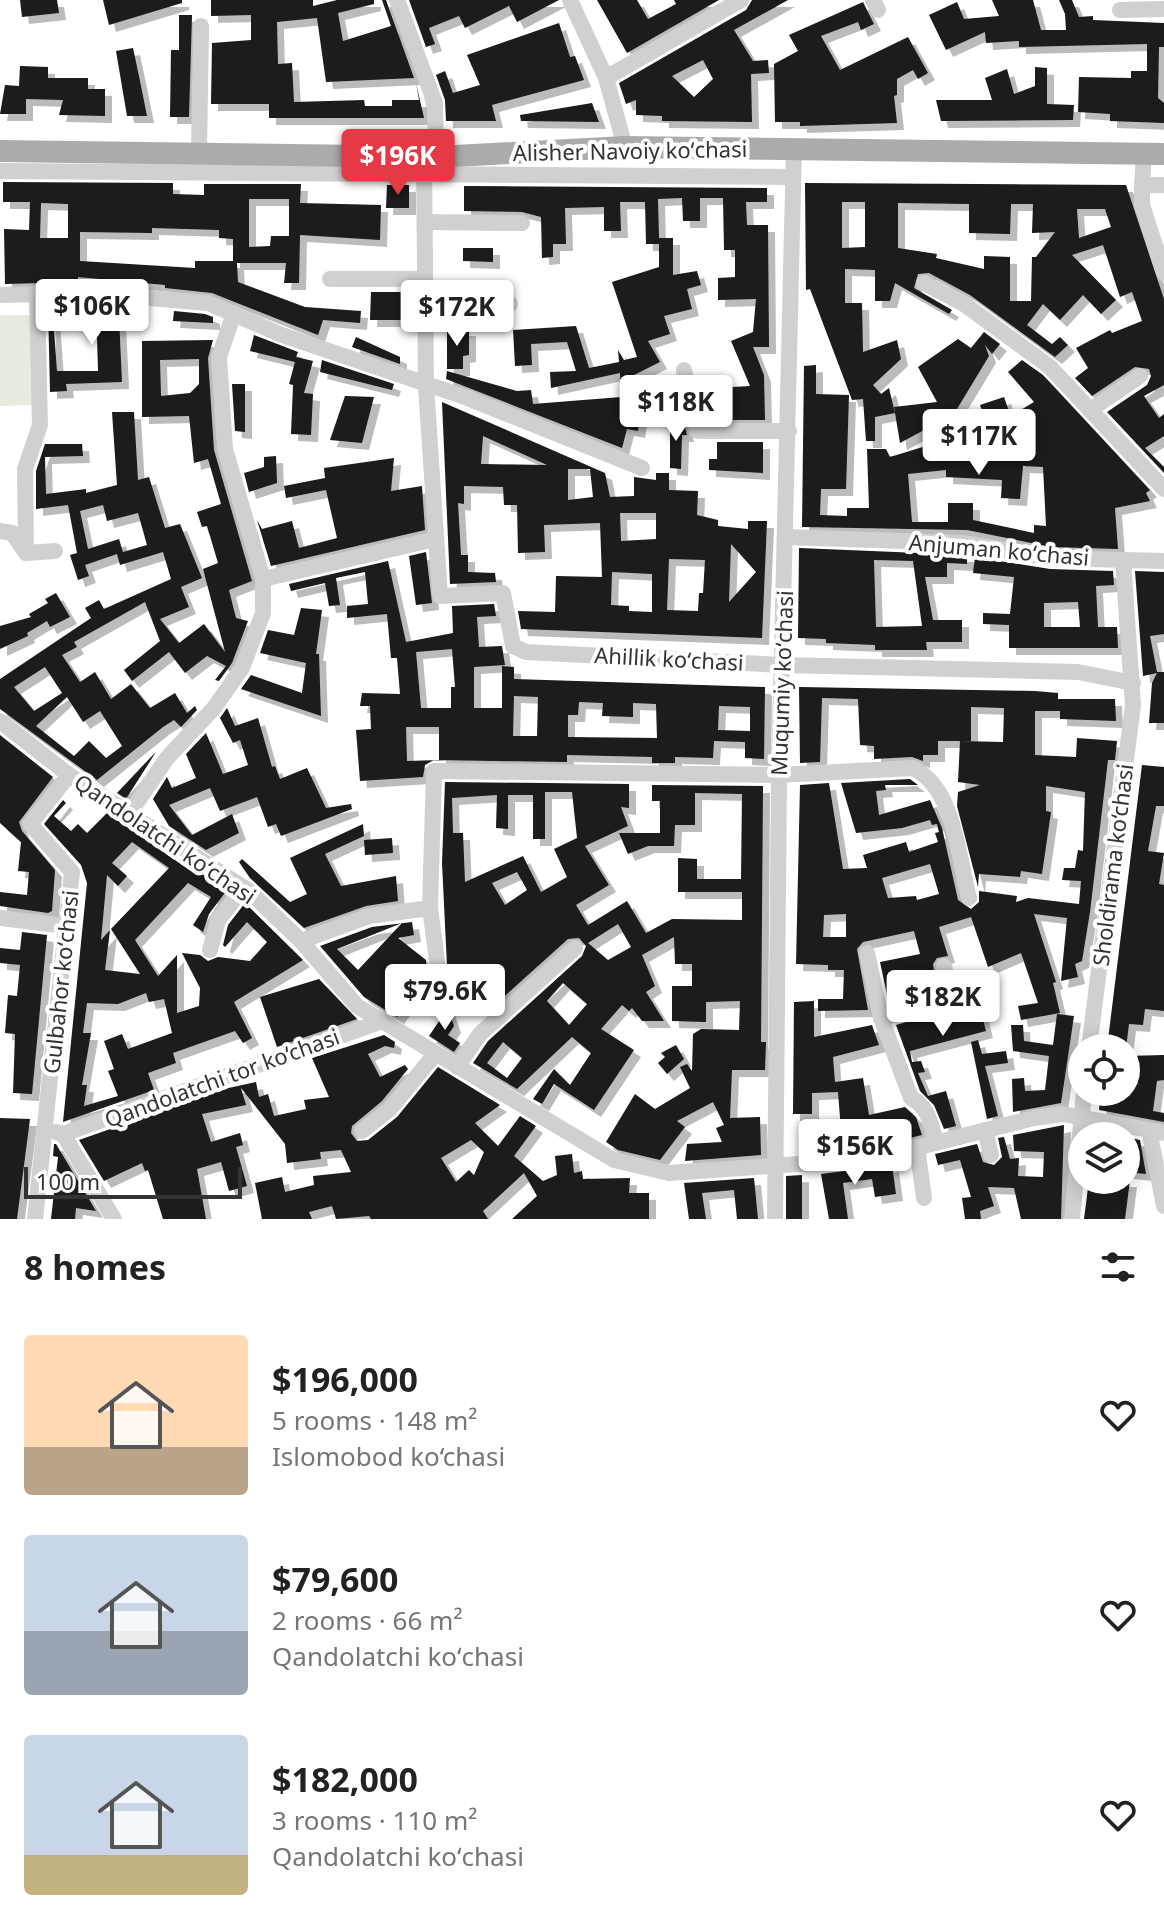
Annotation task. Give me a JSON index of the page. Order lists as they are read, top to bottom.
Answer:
{
  "streets": {
    "main road": ["Alisher Navoiy koʻchasi"],
    "street": [
      "Anjuman koʻchasi",
      "Ahillik koʻchasi",
      "Muqumiy koʻchasi",
      "Qandolatchi koʻchasi",
      "Sholdirama ko‘chasi",
      "Gulbahor koʻchasi",
      "Qandolatchi tor ko‘chasi"
    ]
  },
  "crossings": [
    ["Alisher Navoiy koʻchasi", "Muqumiy koʻchasi"],
    ["Anjuman koʻchasi", "Muqumiy koʻchasi"],
    ["Anjuman koʻchasi", "Sholdirama ko‘chasi"],
    ["Ahillik koʻchasi", "Muqumiy koʻchasi"],
    ["Ahillik koʻchasi", "Sholdirama ko‘chasi"],
    ["Muqumiy koʻchasi", "Qandolatchi koʻchasi"],
    ["Qandolatchi koʻchasi", "Gulbahor koʻchasi"],
    ["Qandolatchi koʻchasi", "Qandolatchi tor ko‘chasi"]
  ],
  "scale_bar": "100 m",
  "page": {
    "price": [
      "$196K",
      "$106K",
      "$172K",
      "$118K",
      "$117K",
      "$79.6K",
      "$182K",
      "$156K"
    ],
    "scale": "100 m",
    "heading": "8 homes",
    "list": [
      {
        "name": "$196,000",
        "note": "5 rooms · 148 m² · Islomobod ko‘chasi"
      },
      {
        "name": "$79,600",
        "note": "2 rooms · 66 m² · Qandolatchi koʻchasi"
      },
      {
        "name": "$182,000",
        "note": "3 rooms · 110 m² · Qandolatchi koʻchasi"
      }
    ]
  }
}
